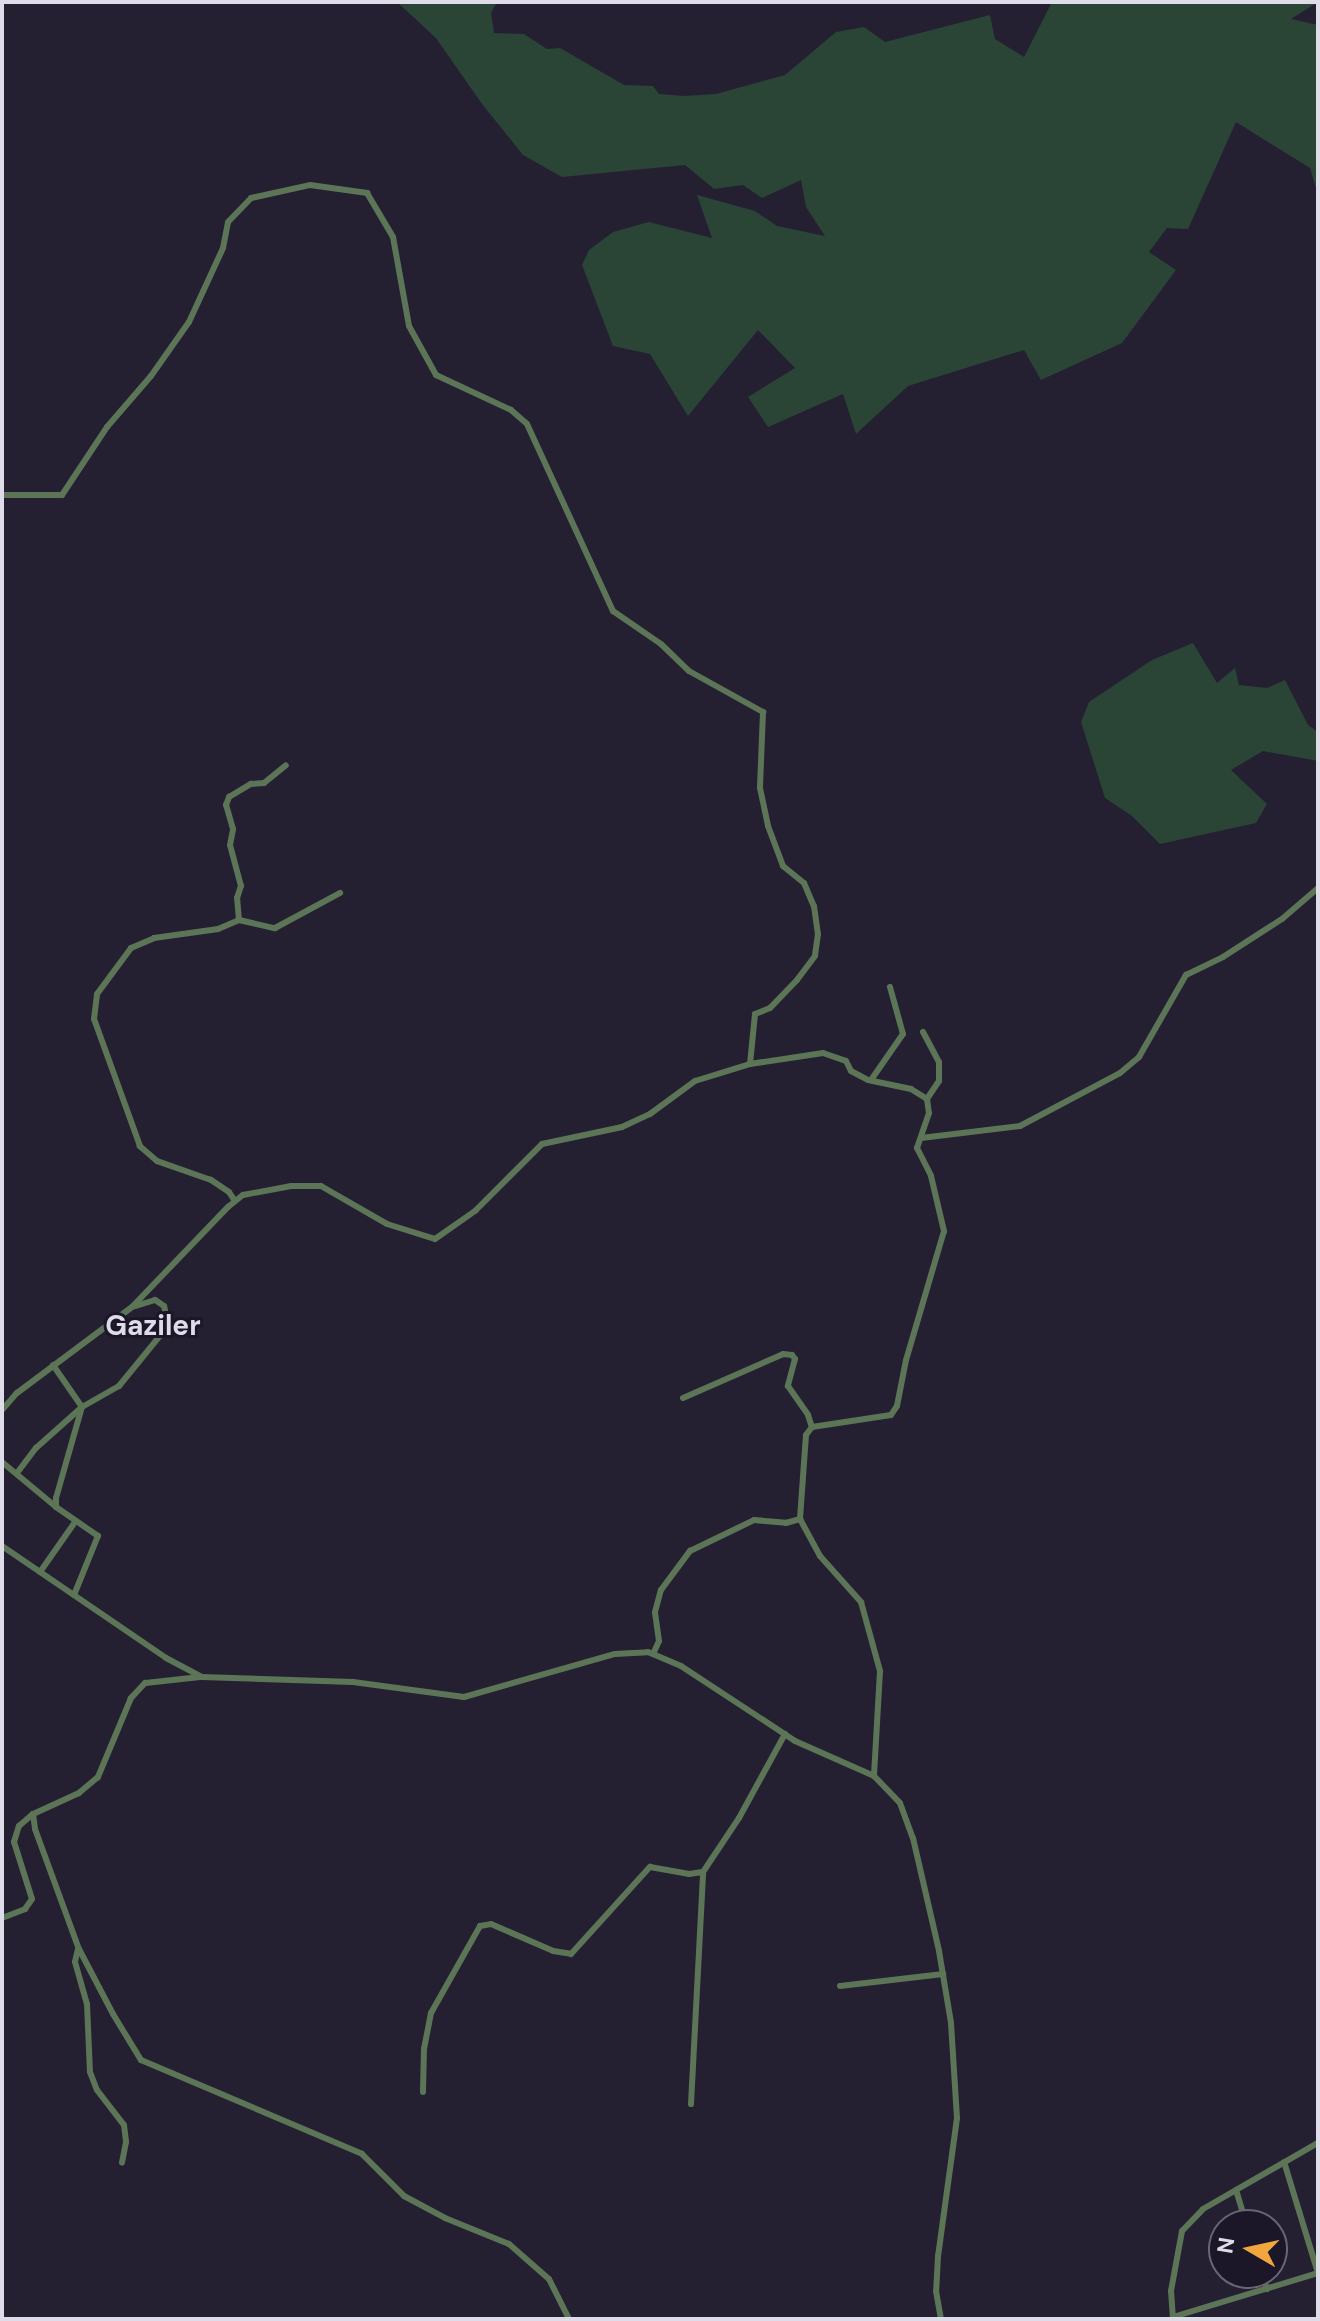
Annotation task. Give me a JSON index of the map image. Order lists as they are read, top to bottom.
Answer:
{
  "districts": ["Gaziler"],
  "north": "left"
}
